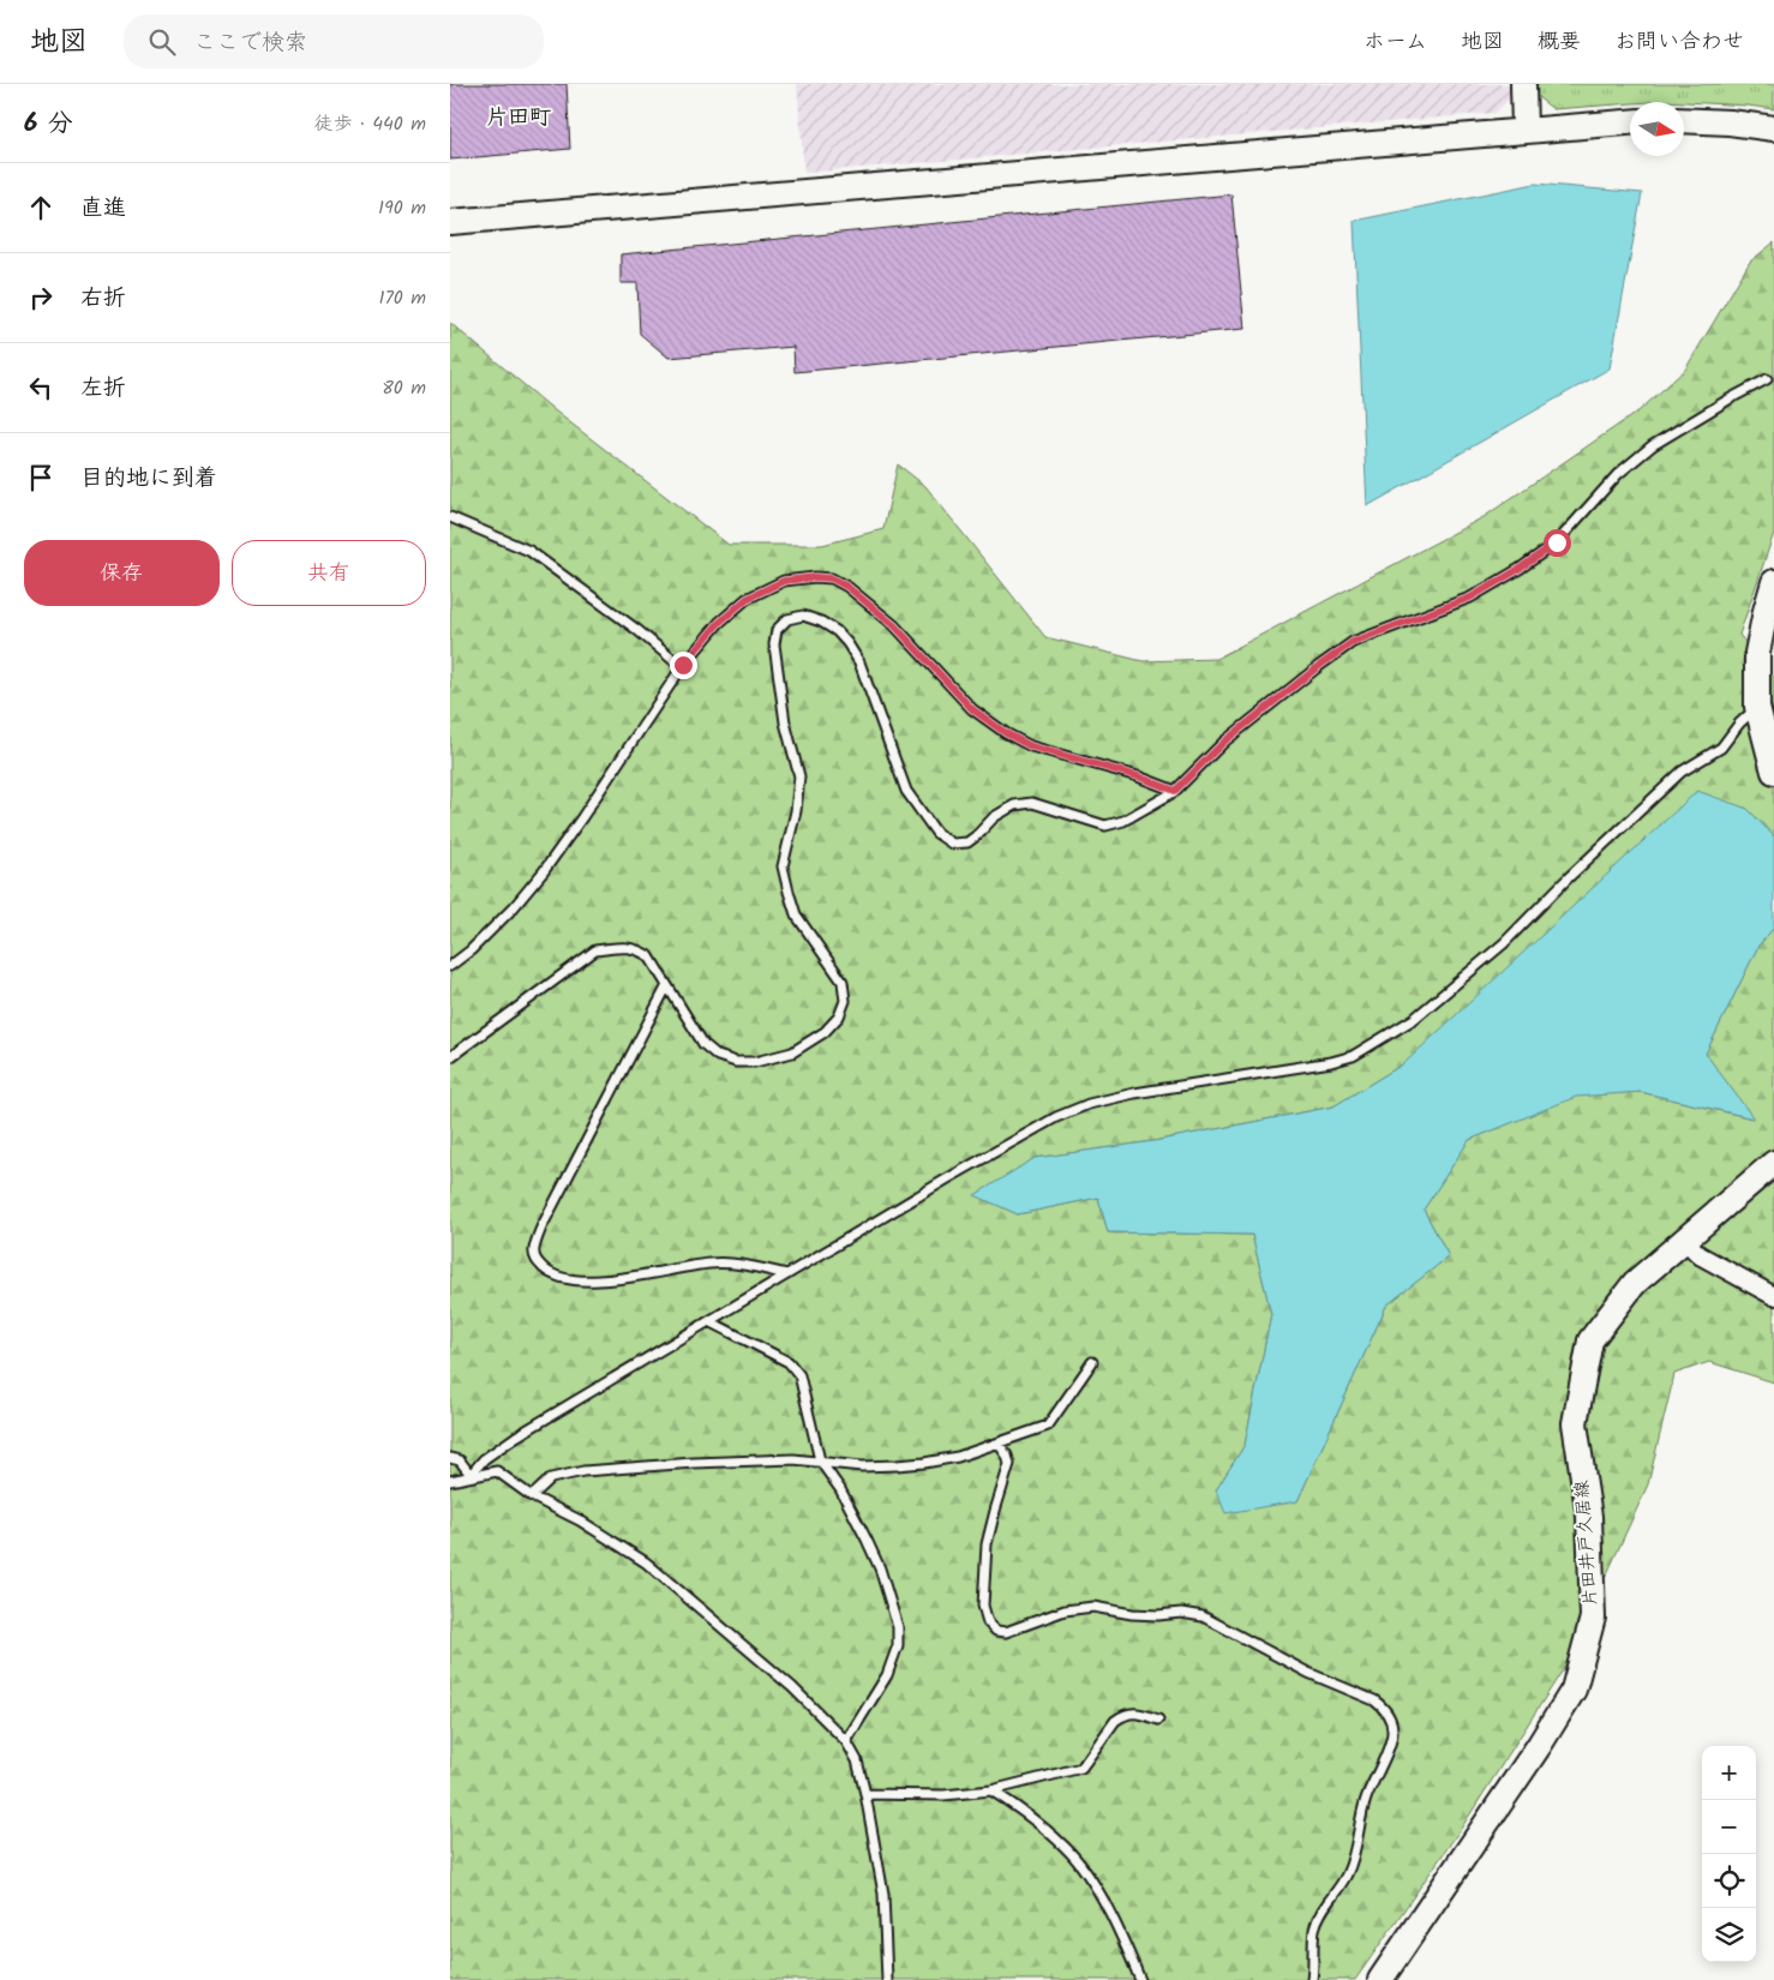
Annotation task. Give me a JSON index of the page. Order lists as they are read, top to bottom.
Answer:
{
  "streets": {
    "street": ["片田井戸久居線"]
  },
  "districts": ["片田町"],
  "north": "right",
  "page": {
    "header": "地図",
    "search": "ここで検索",
    "nav": [
      "ホーム",
      "地図",
      "概要",
      "お問い合わせ"
    ],
    "heading": ["6 分", "徒歩 · 440 m"],
    "list": [
      ["直進", "190 m"],
      ["右折", "170 m"],
      ["左折", "80 m"],
      "目的地に到着"
    ],
    "buttons": ["保存", "共有"],
    "map_buttons": ["+", "−"]
  }
}
